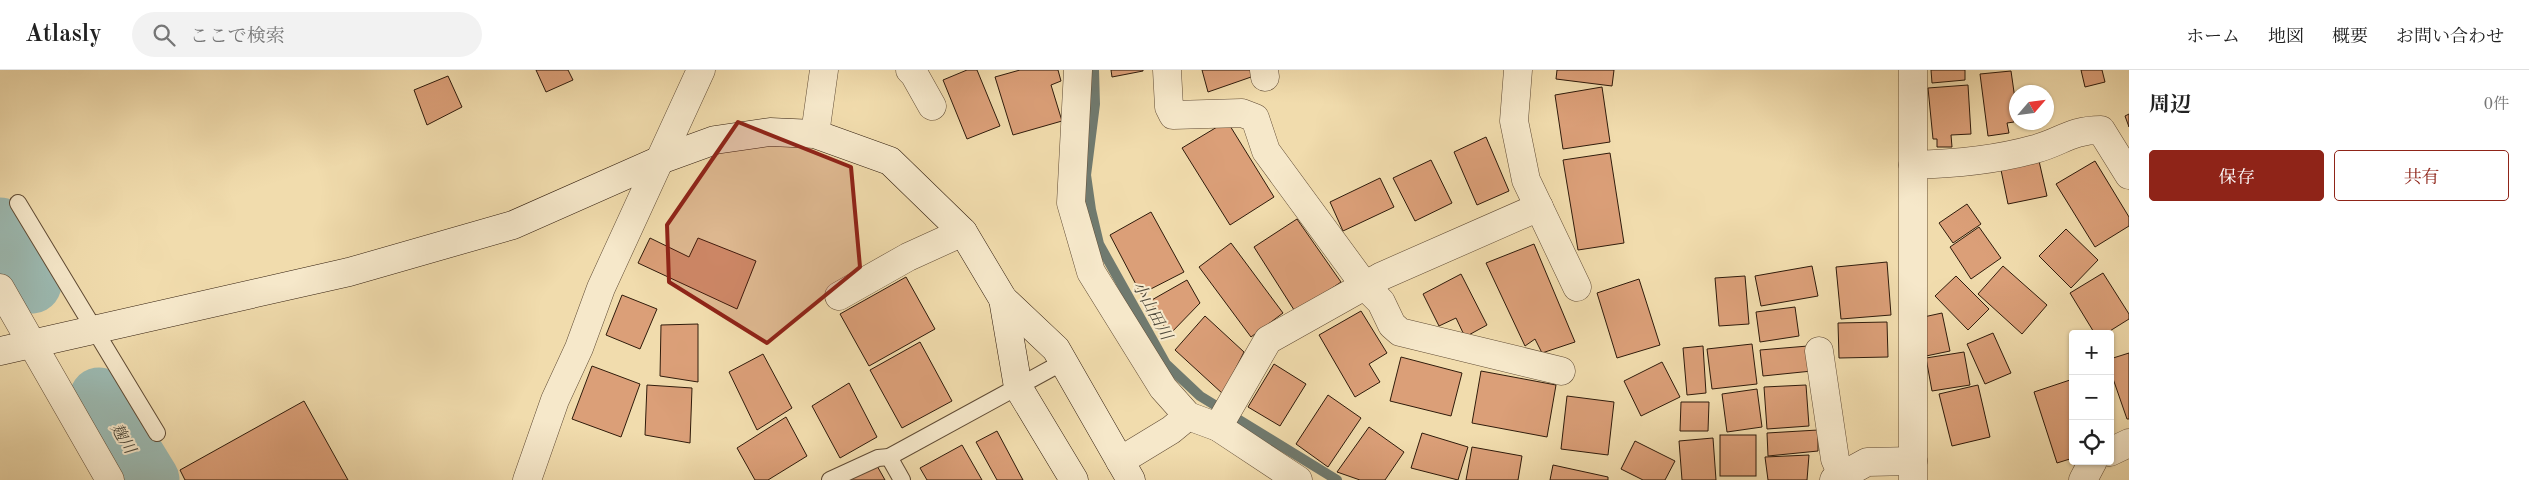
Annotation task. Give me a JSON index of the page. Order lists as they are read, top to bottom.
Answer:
{
  "water": ["小山田川", "麹川"],
  "north": "top right",
  "page": {
    "header": "Atlasly",
    "search": "ここで検索",
    "nav": [
      "ホーム",
      "地図",
      "概要",
      "お問い合わせ"
    ],
    "heading": ["周辺", "0件"],
    "buttons": ["保存", "共有"],
    "map_buttons": ["+", "−"]
  }
}
